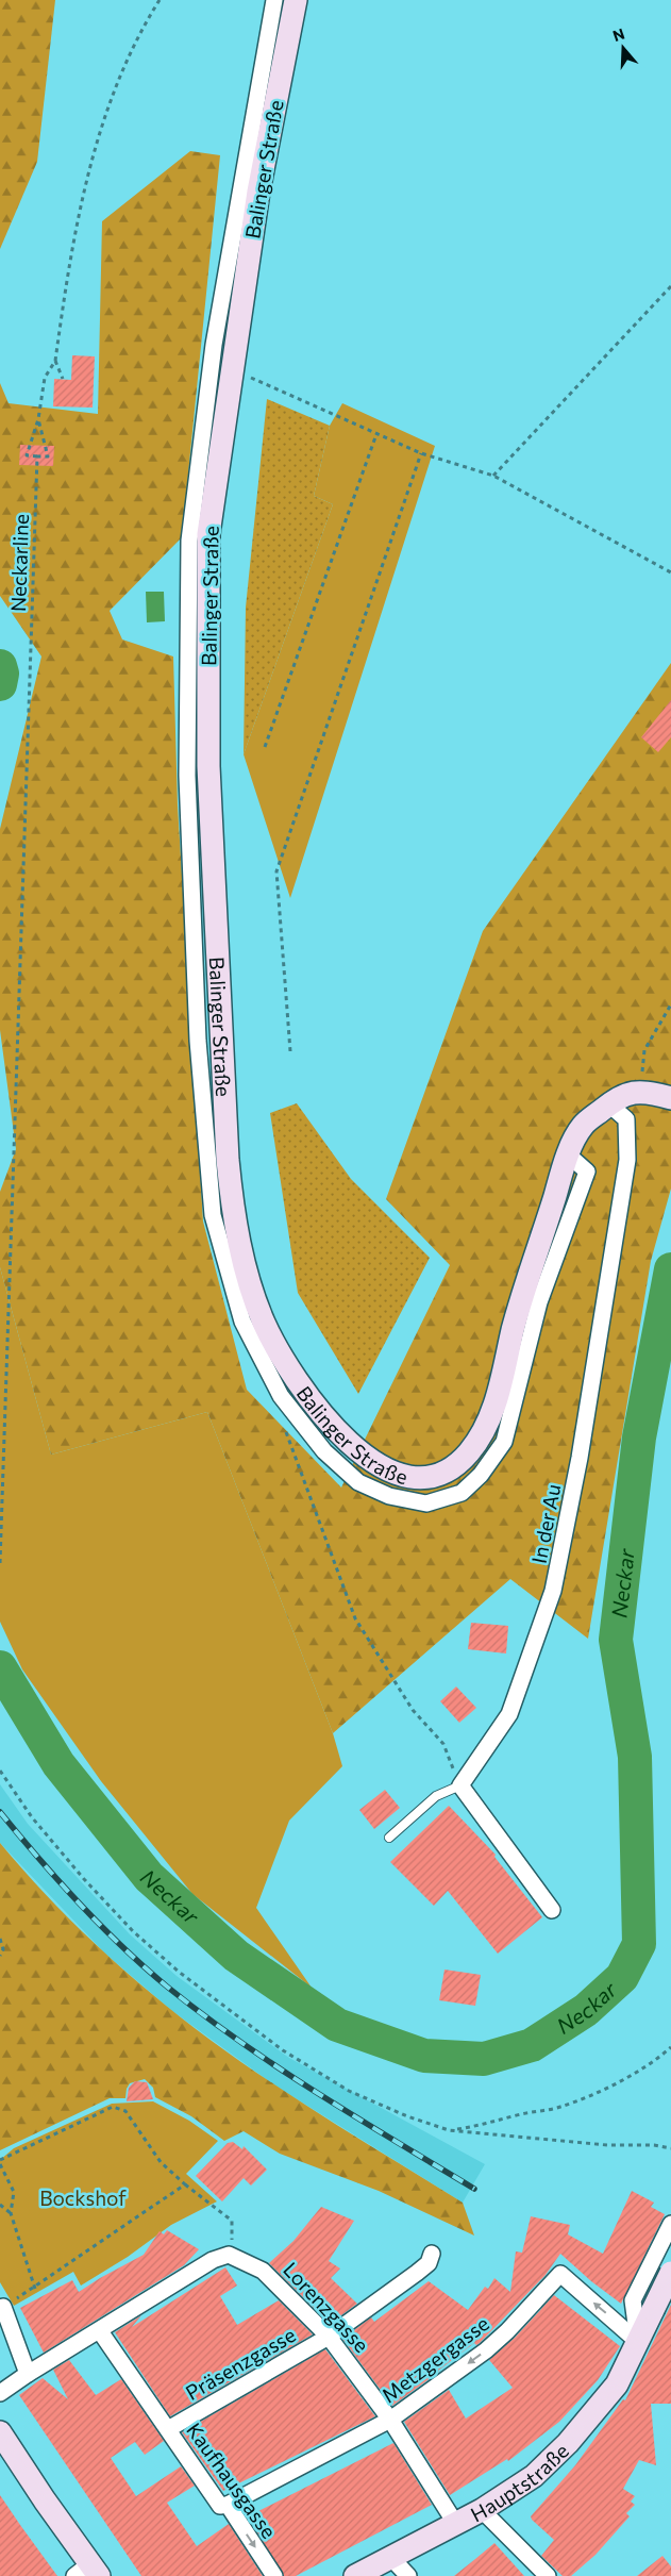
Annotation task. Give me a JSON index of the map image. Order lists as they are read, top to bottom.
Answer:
{
  "streets": {
    "main road": ["Balinger Straße", "Hauptstraße"],
    "street": [
      "In der Au",
      "Lorenzgasse",
      "Metzgergasse",
      "Präsenzgasse",
      "Kaufhausgasse"
    ],
    "path": ["Neckarline"]
  },
  "crossings": [
    ["Balinger Straße", "In der Au"],
    ["Lorenzgasse", "Metzgergasse"],
    ["Lorenzgasse", "Präsenzgasse"],
    ["Lorenzgasse", "Hauptstraße"],
    ["Metzgergasse", "Kaufhausgasse"],
    ["Metzgergasse", "Hauptstraße"],
    ["Präsenzgasse", "Kaufhausgasse"]
  ],
  "water": ["Neckar"],
  "parks": ["Bockshof"],
  "north": "top"
}
